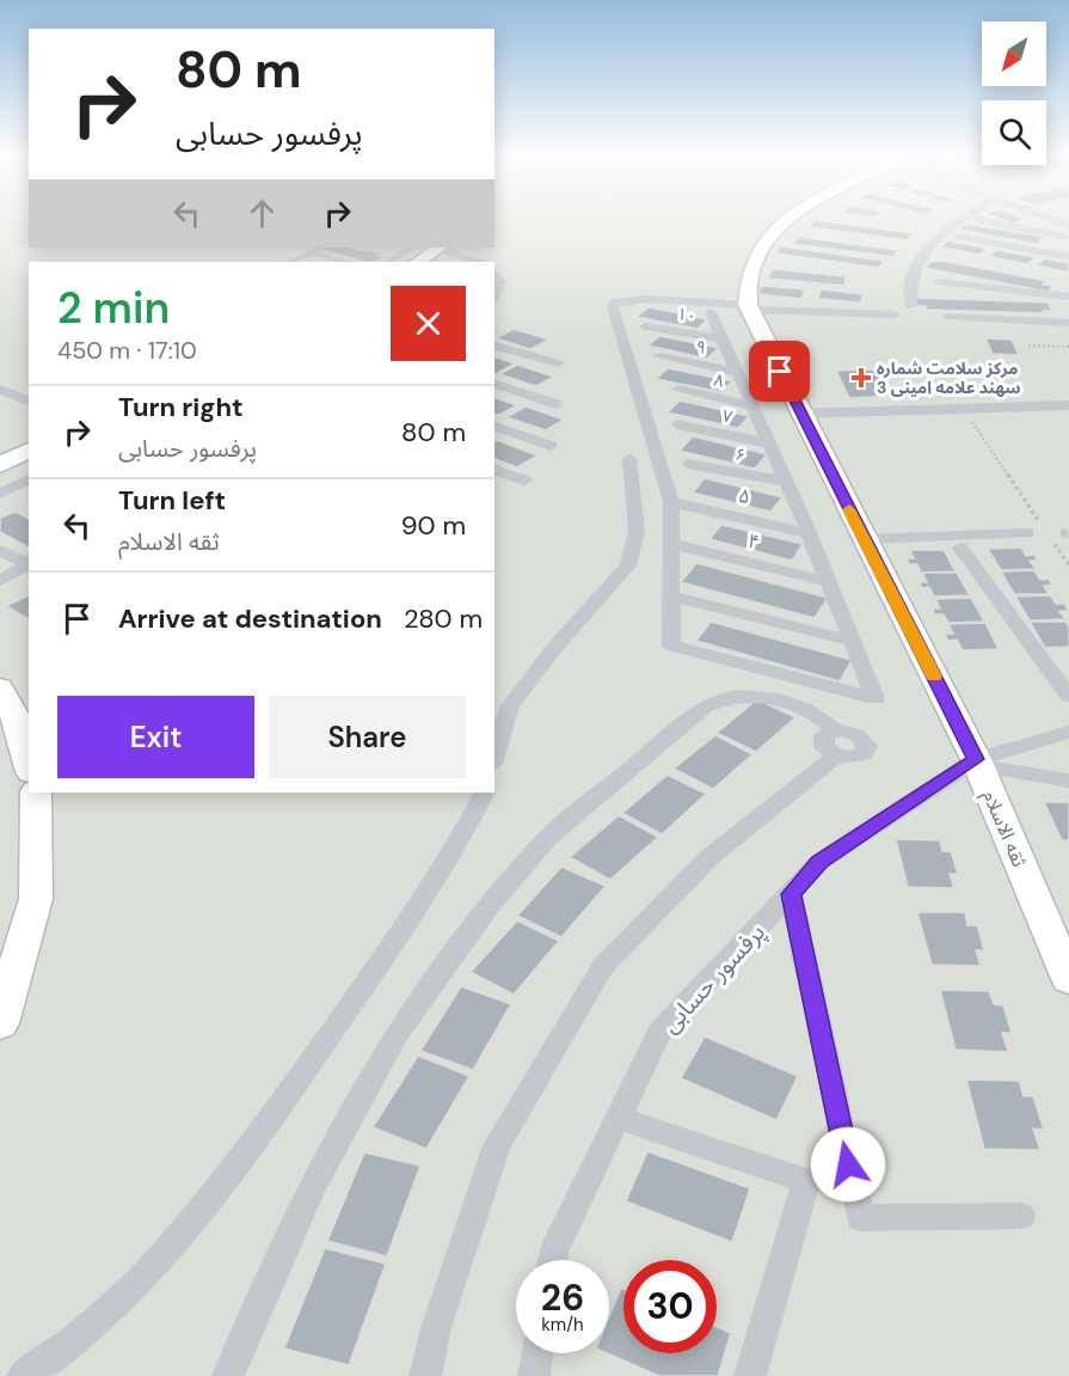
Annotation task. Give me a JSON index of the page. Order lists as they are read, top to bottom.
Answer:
{
  "streets": {
    "street": [
      "۱۰",
      "۹",
      "۸",
      "۷",
      "۶",
      "۵",
      "۴",
      "ثقه الاسلام",
      "پرفسور حسابی"
    ]
  },
  "crossings": [
    ["ثقه الاسلام", "پرفسور حسابی"]
  ],
  "places": {
    "health": ["مرکز سلامت شماره 3 سهند علامه امینی"]
  },
  "north": "bottom left",
  "page": {
    "turn": ["80 m", "پرفسور حسابی"],
    "heading": ["2 min", "450 m · 17:10"],
    "list": [
      {
        "name": "Turn right",
        "note": "پرفسور حسابی",
        "value": "80 m"
      },
      {
        "name": "Turn left",
        "note": "ثقه الاسلام",
        "value": "90 m"
      },
      {
        "name": "Arrive at destination",
        "value": "280 m"
      }
    ],
    "buttons": ["Exit", "Share"],
    "speed": "26 km/h",
    "limit": "30"
  }
}
